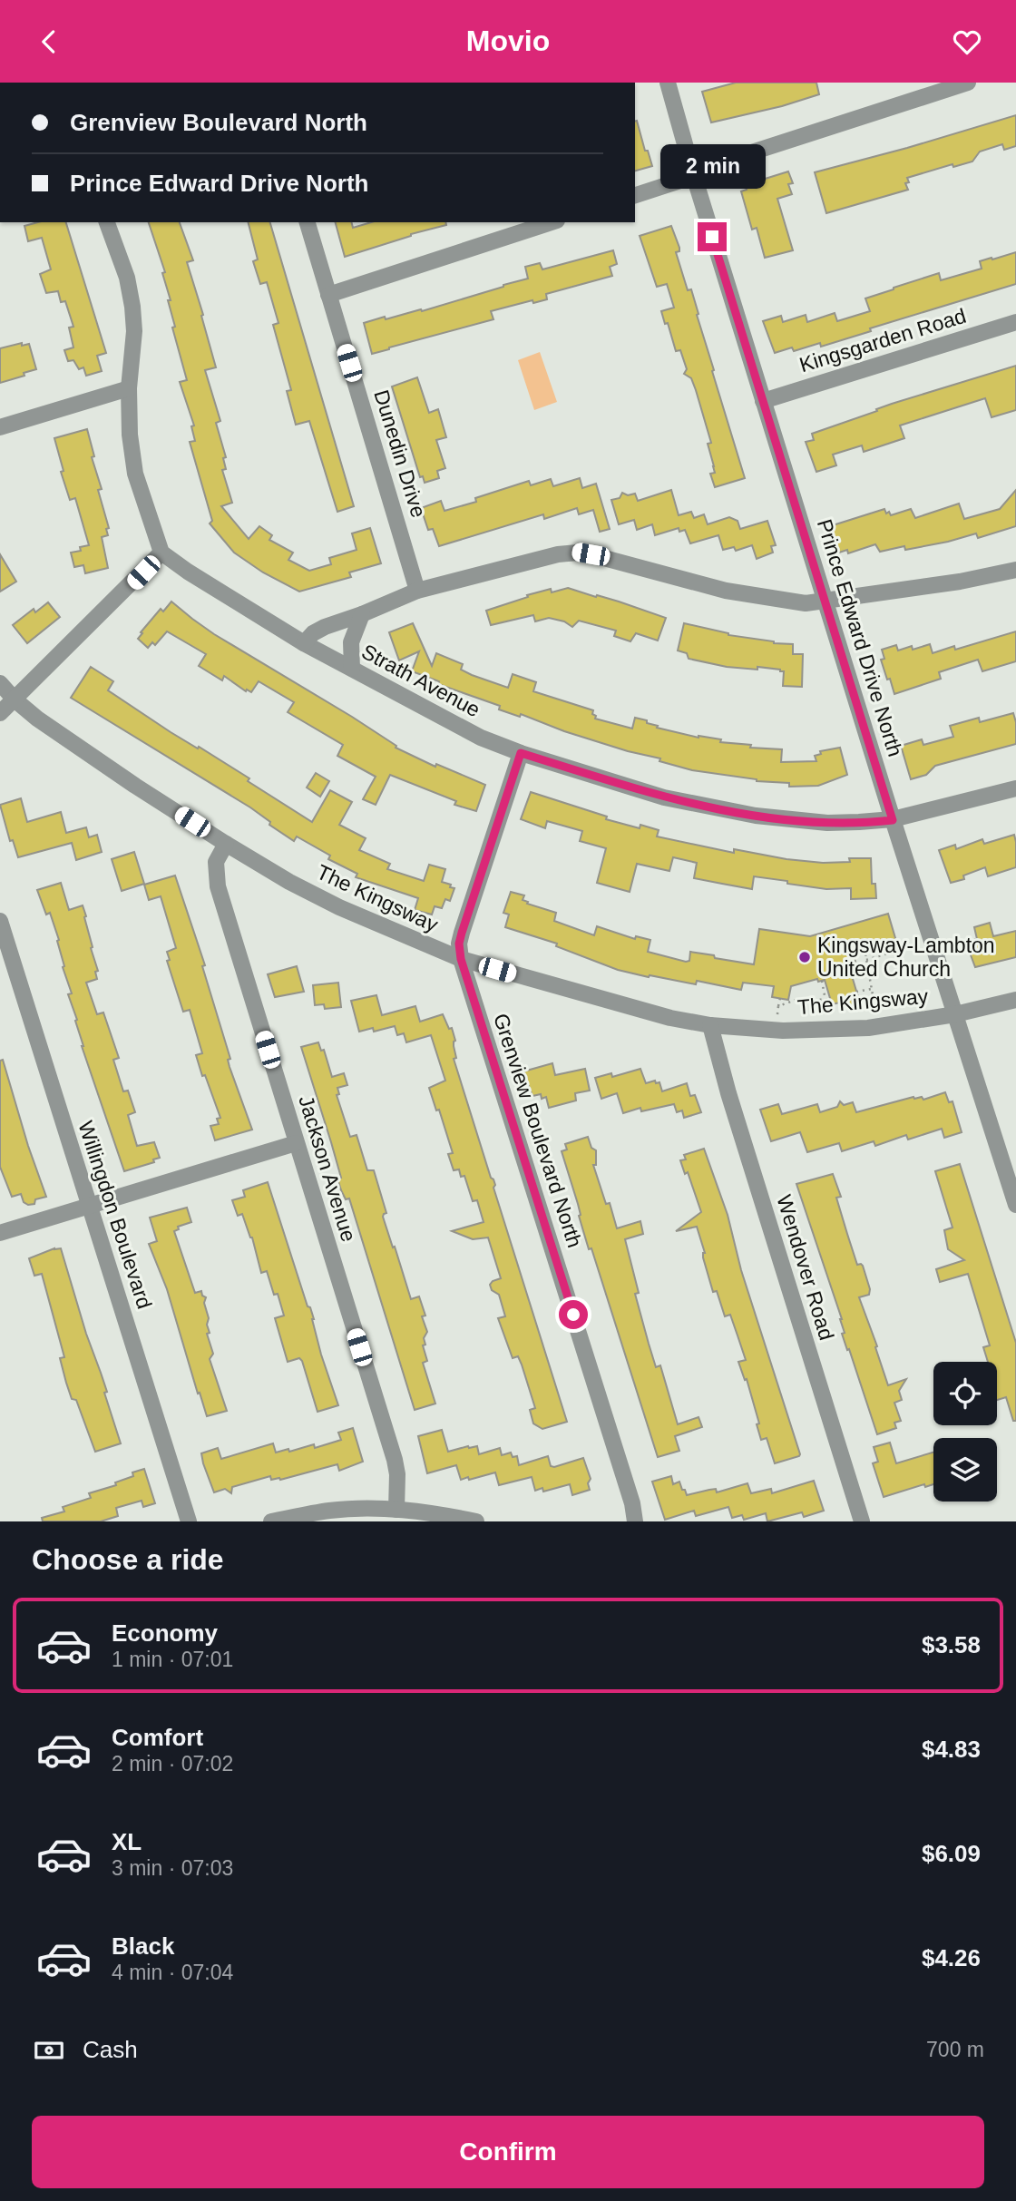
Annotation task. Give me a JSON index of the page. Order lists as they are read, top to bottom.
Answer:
{
  "streets": {
    "street": [
      "Kingsgarden Road",
      "Dunedin Drive",
      "Prince Edward Drive North",
      "Strath Avenue",
      "The Kingsway",
      "Grenview Boulevard North",
      "Jackson Avenue",
      "Willingdon Boulevard",
      "Wendover Road"
    ]
  },
  "crossings": [
    ["Kingsgarden Road", "Prince Edward Drive North"],
    ["Prince Edward Drive North", "Strath Avenue"],
    ["Prince Edward Drive North", "The Kingsway"],
    ["Strath Avenue", "Grenview Boulevard North"],
    ["The Kingsway", "Grenview Boulevard North"],
    ["The Kingsway", "Jackson Avenue"],
    ["The Kingsway", "Wendover Road"]
  ],
  "places": ["Kingsway-Lambton United Church"],
  "page": {
    "header": "Movio",
    "banner": ["Grenview Boulevard North", "Prince Edward Drive North"],
    "bubble": "2 min",
    "heading": "Choose a ride",
    "list": [
      {
        "name": "Economy",
        "note": "1 min · 07:01",
        "value": "$3.58"
      },
      {
        "name": "Comfort",
        "note": "2 min · 07:02",
        "value": "$4.83"
      },
      {
        "name": "XL",
        "note": "3 min · 07:03",
        "value": "$6.09"
      },
      {
        "name": "Black",
        "note": "4 min · 07:04",
        "value": "$4.26"
      }
    ],
    "pay": ["Cash", "700 m"],
    "buttons": "Confirm"
  }
}
